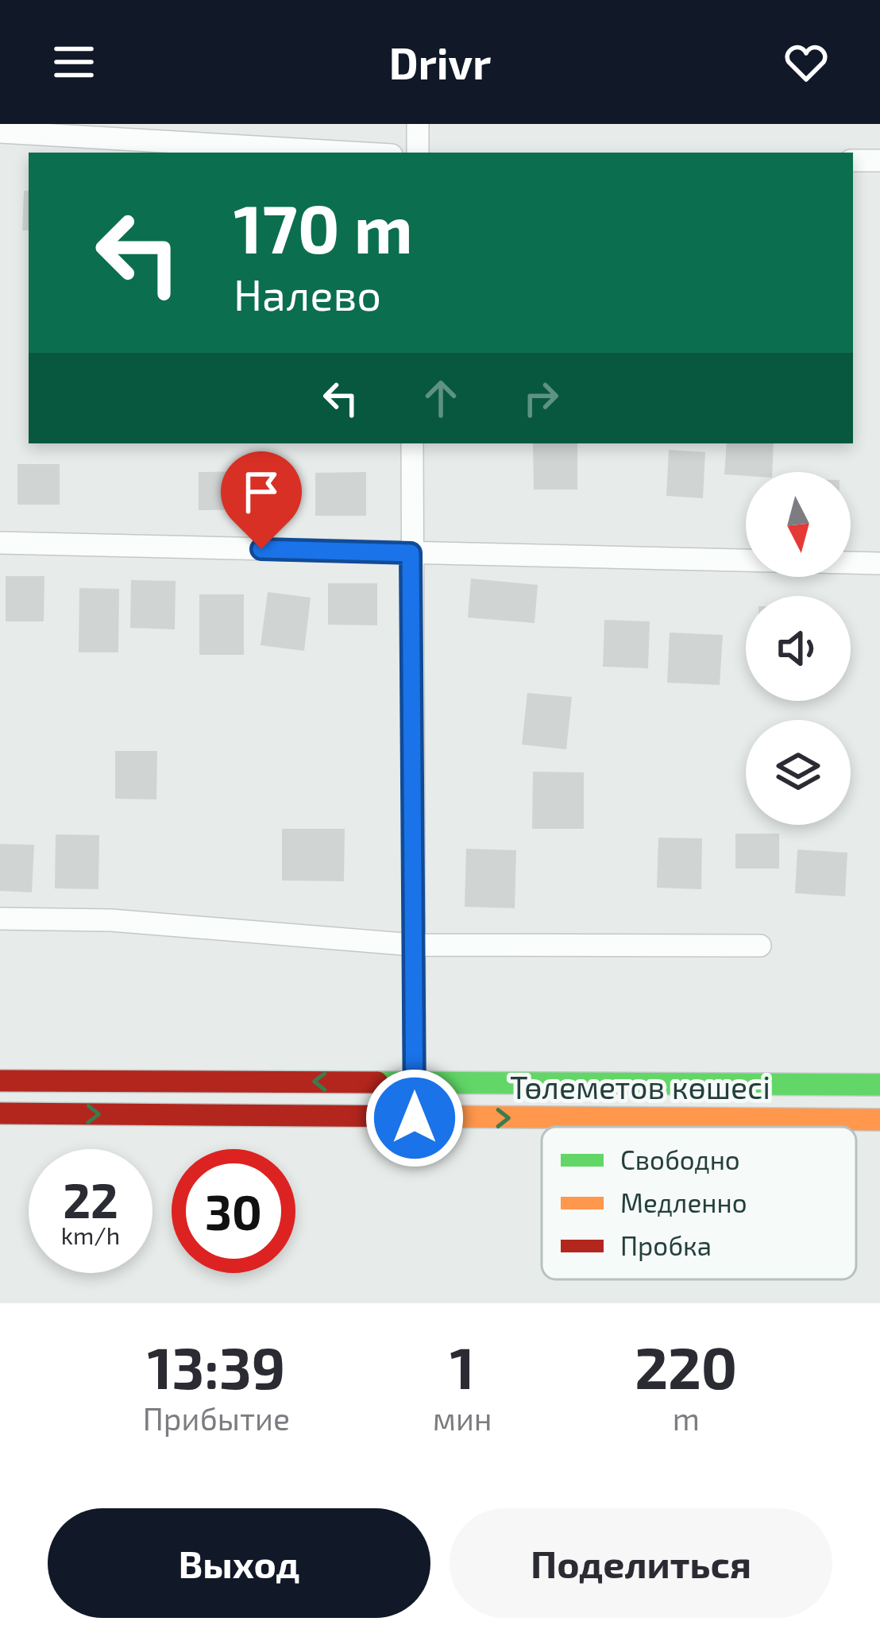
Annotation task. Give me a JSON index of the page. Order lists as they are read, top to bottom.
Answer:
{
  "streets": {
    "main road": ["Төлеметов көшесі"]
  },
  "legend": ["Свободно", "Медленно", "Пробка"],
  "north": "bottom",
  "page": {
    "header": "Drivr",
    "turn": ["170 m", "Налево"],
    "speed": "22 km/h",
    "limit": "30",
    "eta": [
      "13:39",
      "Прибытие",
      "1",
      "мин",
      "220",
      "m"
    ],
    "buttons": ["Выход", "Поделиться"]
  }
}
